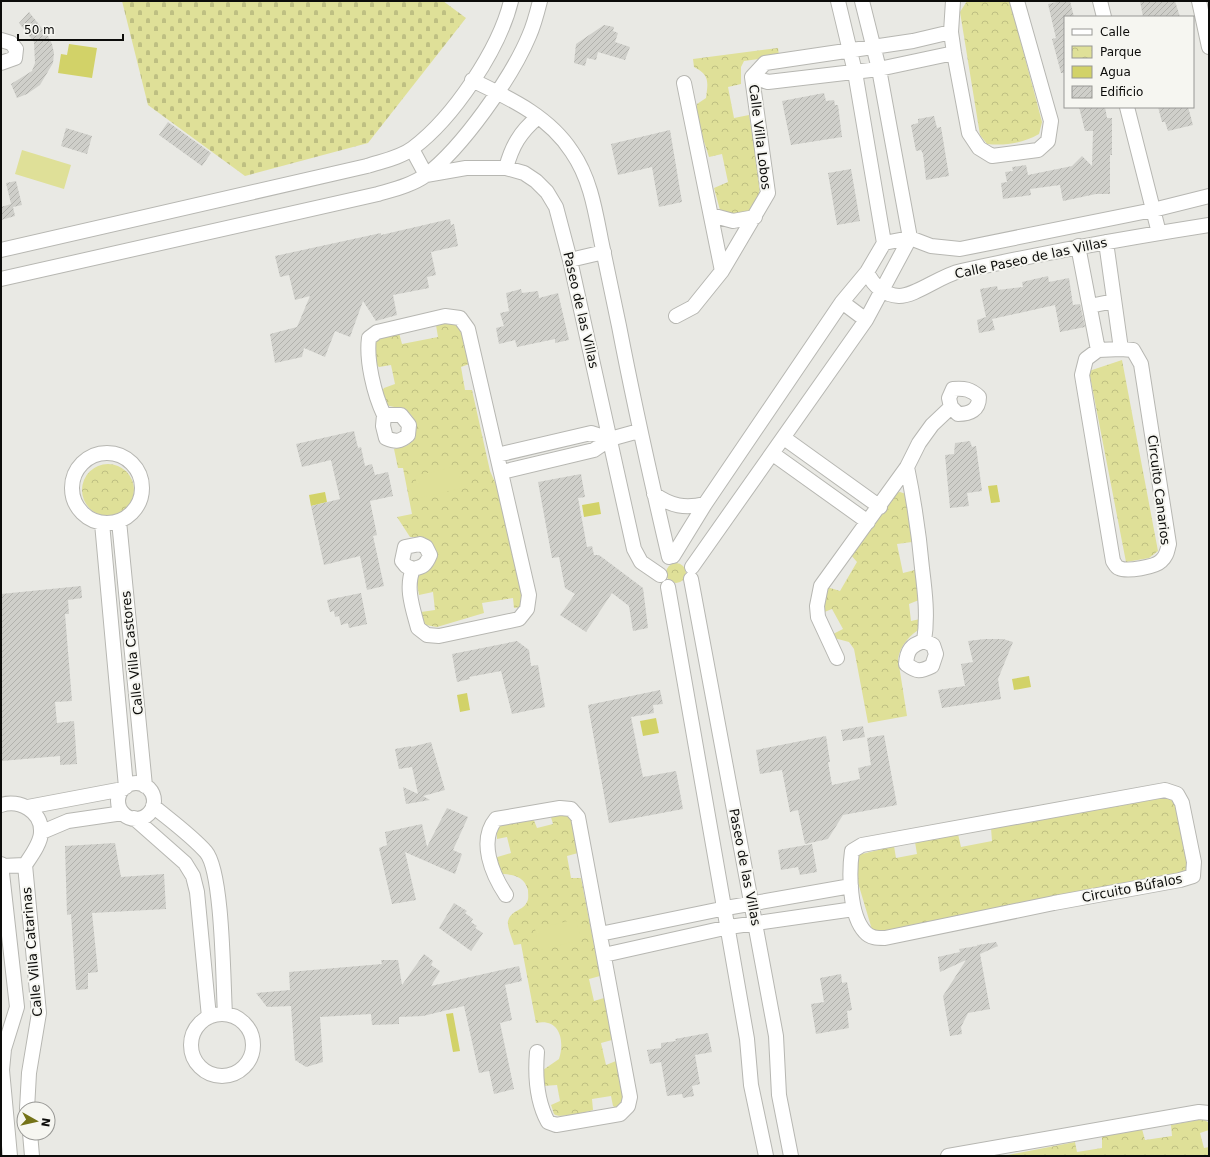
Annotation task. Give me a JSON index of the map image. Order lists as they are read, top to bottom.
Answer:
{
  "streets": {
    "street": [
      "Calle Villa Lobos",
      "Calle Paseo de las Villas",
      "Paseo de las Villas",
      "Circuito Canarios",
      "Calle Villa Castores",
      "Circuito Búfalos",
      "Calle Villa Catarinas"
    ]
  },
  "legend": [
    "Calle",
    "Parque",
    "Agua",
    "Edificio"
  ],
  "scale_bar": "50 m",
  "north": "right"
}
